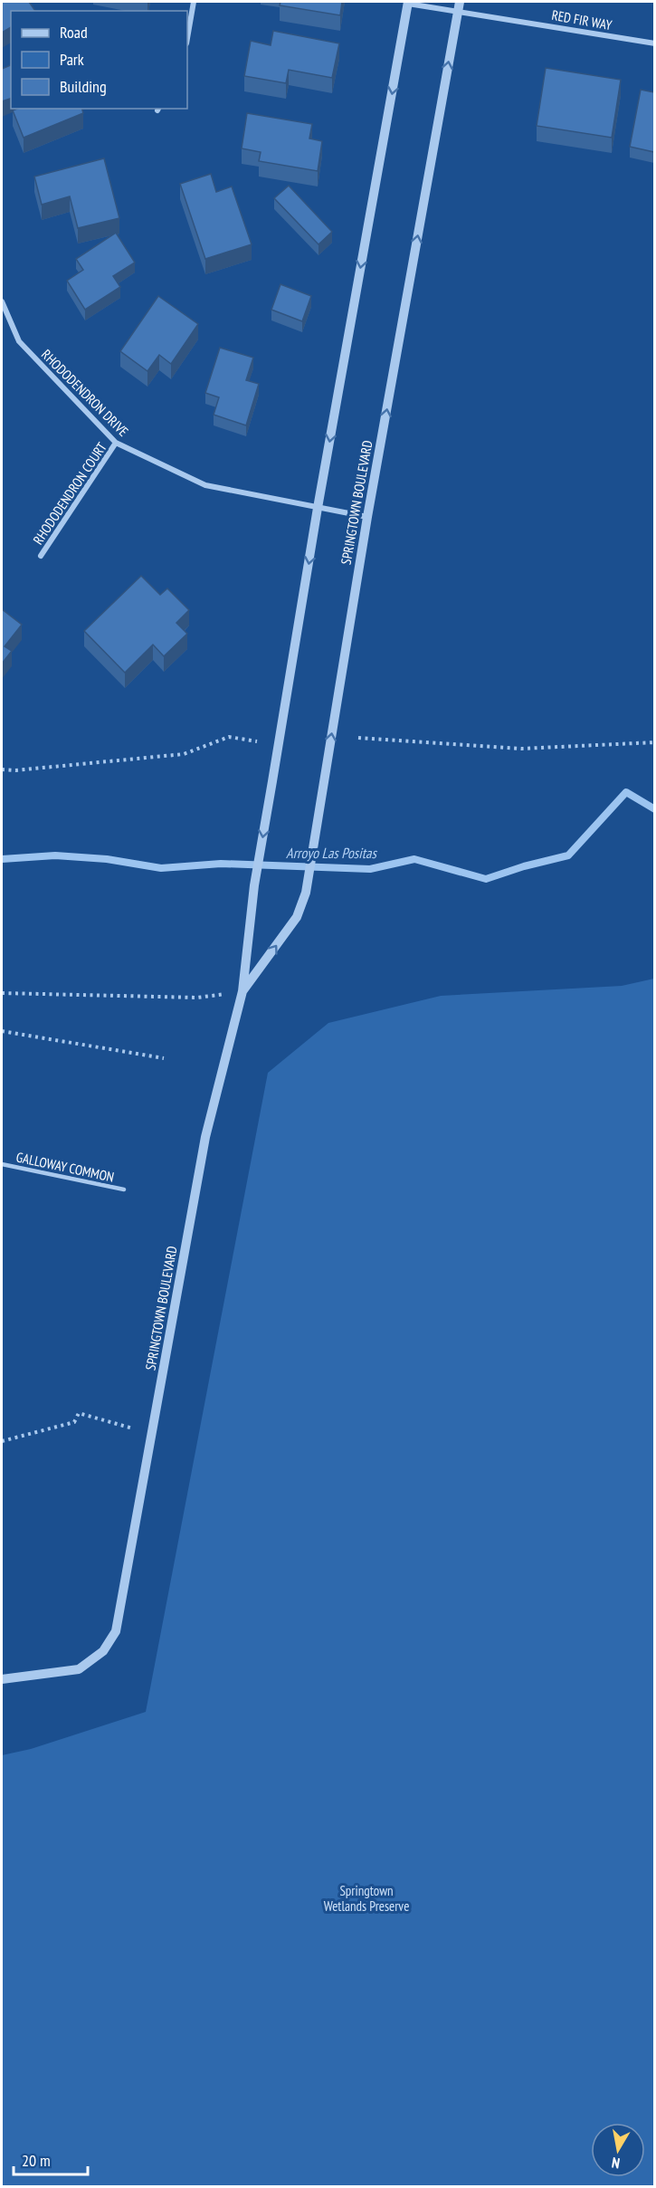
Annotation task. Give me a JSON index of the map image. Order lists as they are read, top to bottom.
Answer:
{
  "streets": {
    "street": [
      "RED FIR WAY",
      "RHODODENDRON DRIVE",
      "RHODODENDRON COURT",
      "SPRINGTOWN BOULEVARD"
    ],
    "lane": ["GALLOWAY COMMON"]
  },
  "crossings": [
    ["RED FIR WAY", "SPRINGTOWN BOULEVARD"],
    ["RHODODENDRON DRIVE", "RHODODENDRON COURT"],
    ["RHODODENDRON DRIVE", "SPRINGTOWN BOULEVARD"]
  ],
  "water": ["Arroyo Las Positas"],
  "parks": ["Springtown Wetlands Preserve"],
  "legend": ["Road", "Park", "Building"],
  "scale_bar": "20 m",
  "north": "bottom"
}
